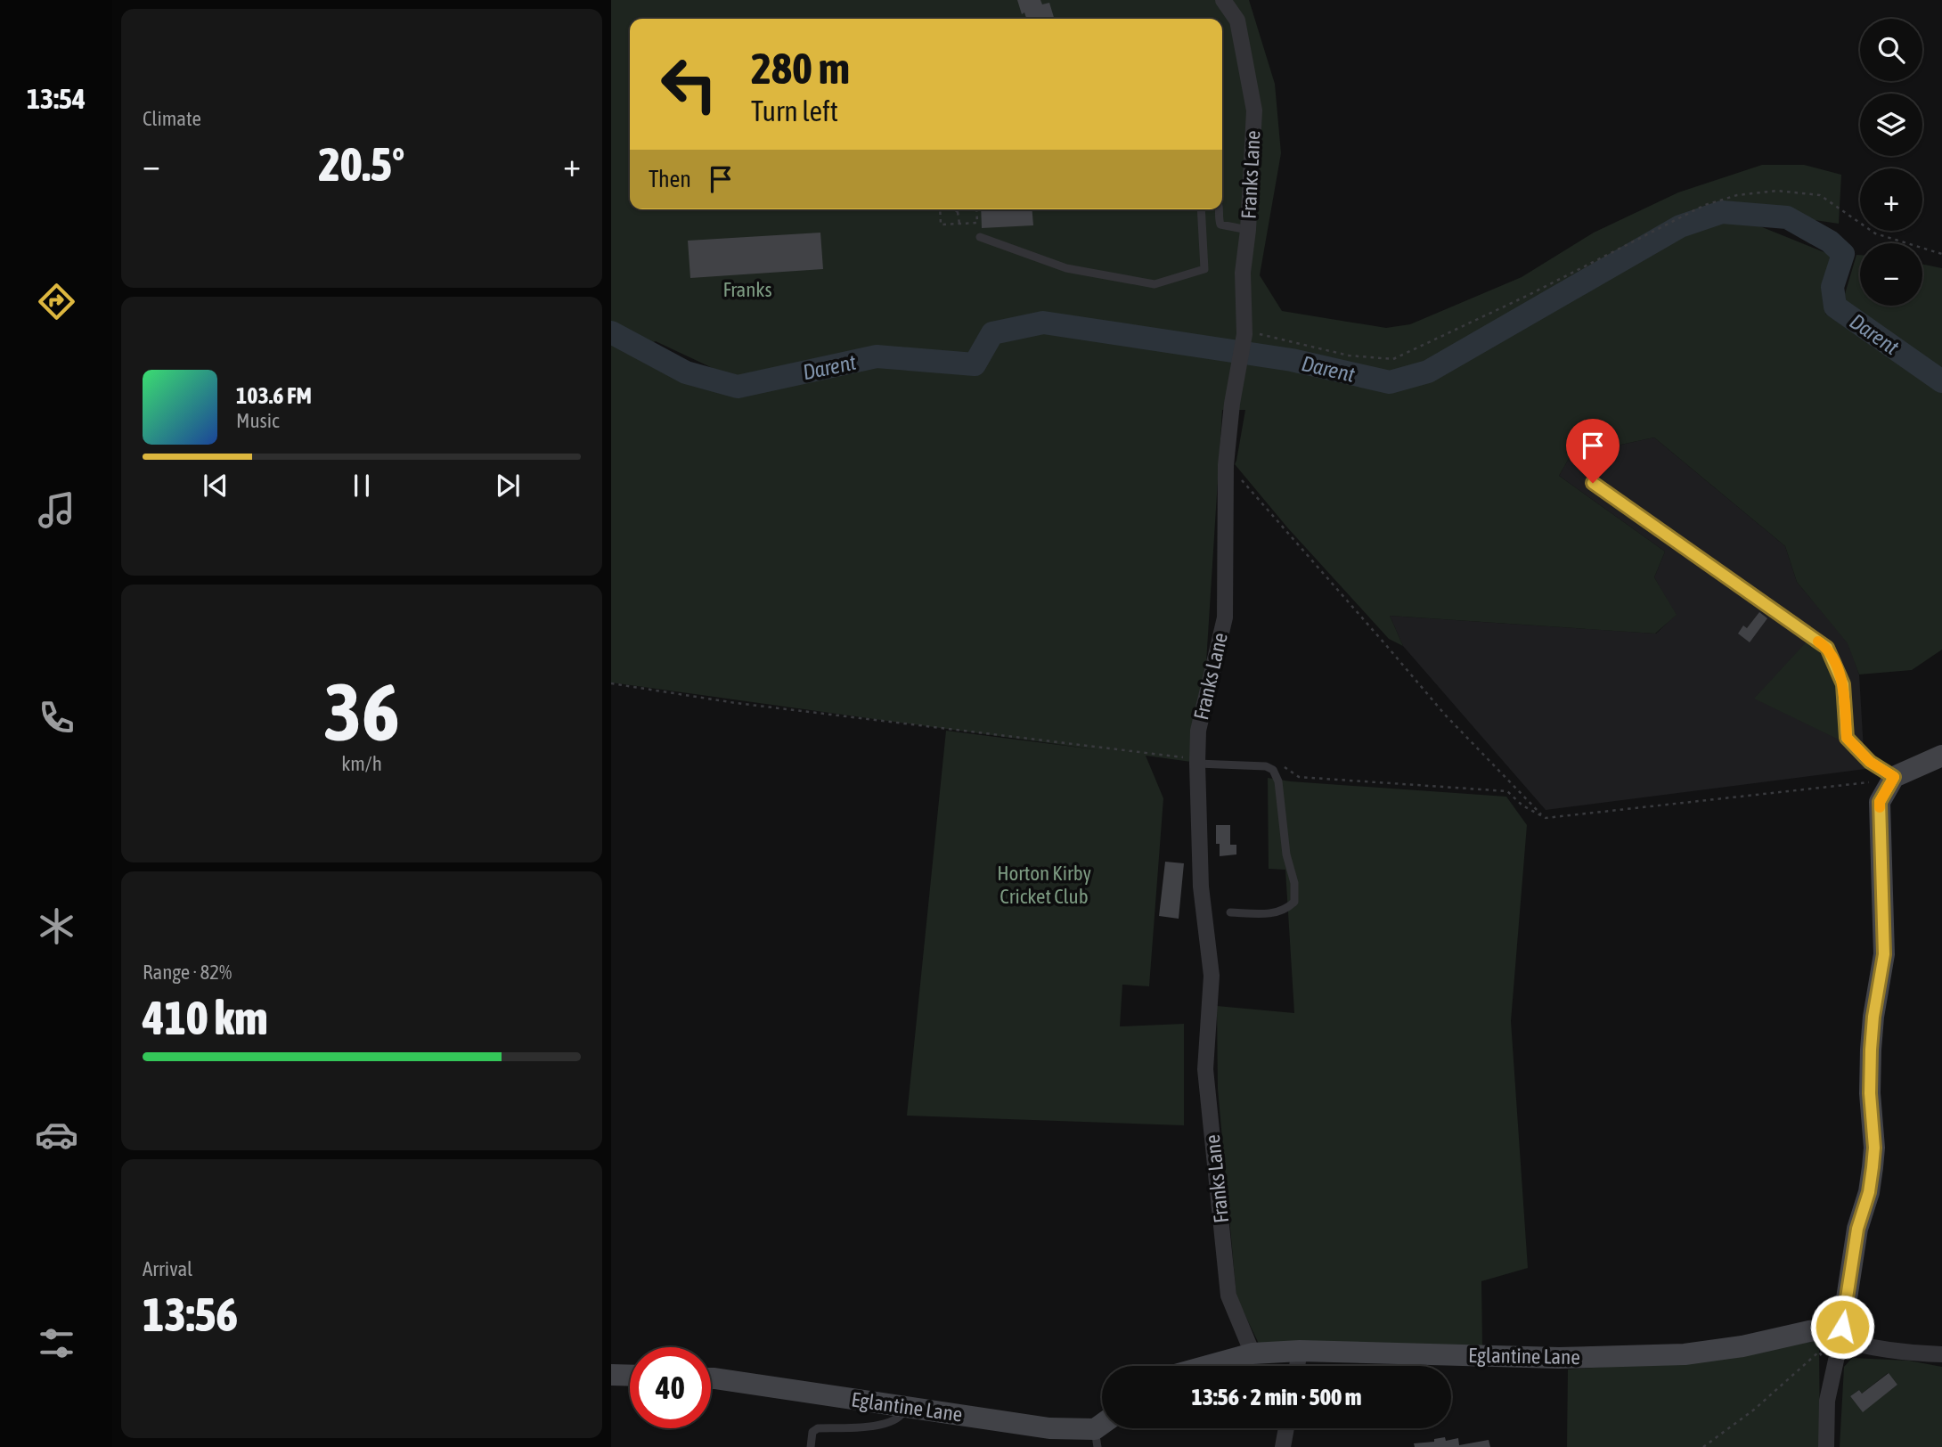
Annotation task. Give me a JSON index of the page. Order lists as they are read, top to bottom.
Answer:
{
  "streets": {
    "street": ["Franks Lane", "Eglantine Lane"]
  },
  "crossings": [
    ["Franks Lane", "Eglantine Lane"]
  ],
  "water": ["Darent"],
  "parks": ["Franks", "Horton Kirby Cricket Club"],
  "page": {
    "tabs": "13:54",
    "tile": [
      "Climate",
      ["36", "km/h"],
      ["Range · 82%", "410 km"],
      ["Arrival", "13:56"]
    ],
    "map_buttons": ["+", "−"],
    "turn": ["280 m", "Turn left"],
    "heat": ["−", "20.5°", "+"],
    "then": "Then",
    "song": ["103.6 FM", "Music"],
    "limit": "40",
    "trip": "13:56 · 2 min · 500 m"
  }
}
